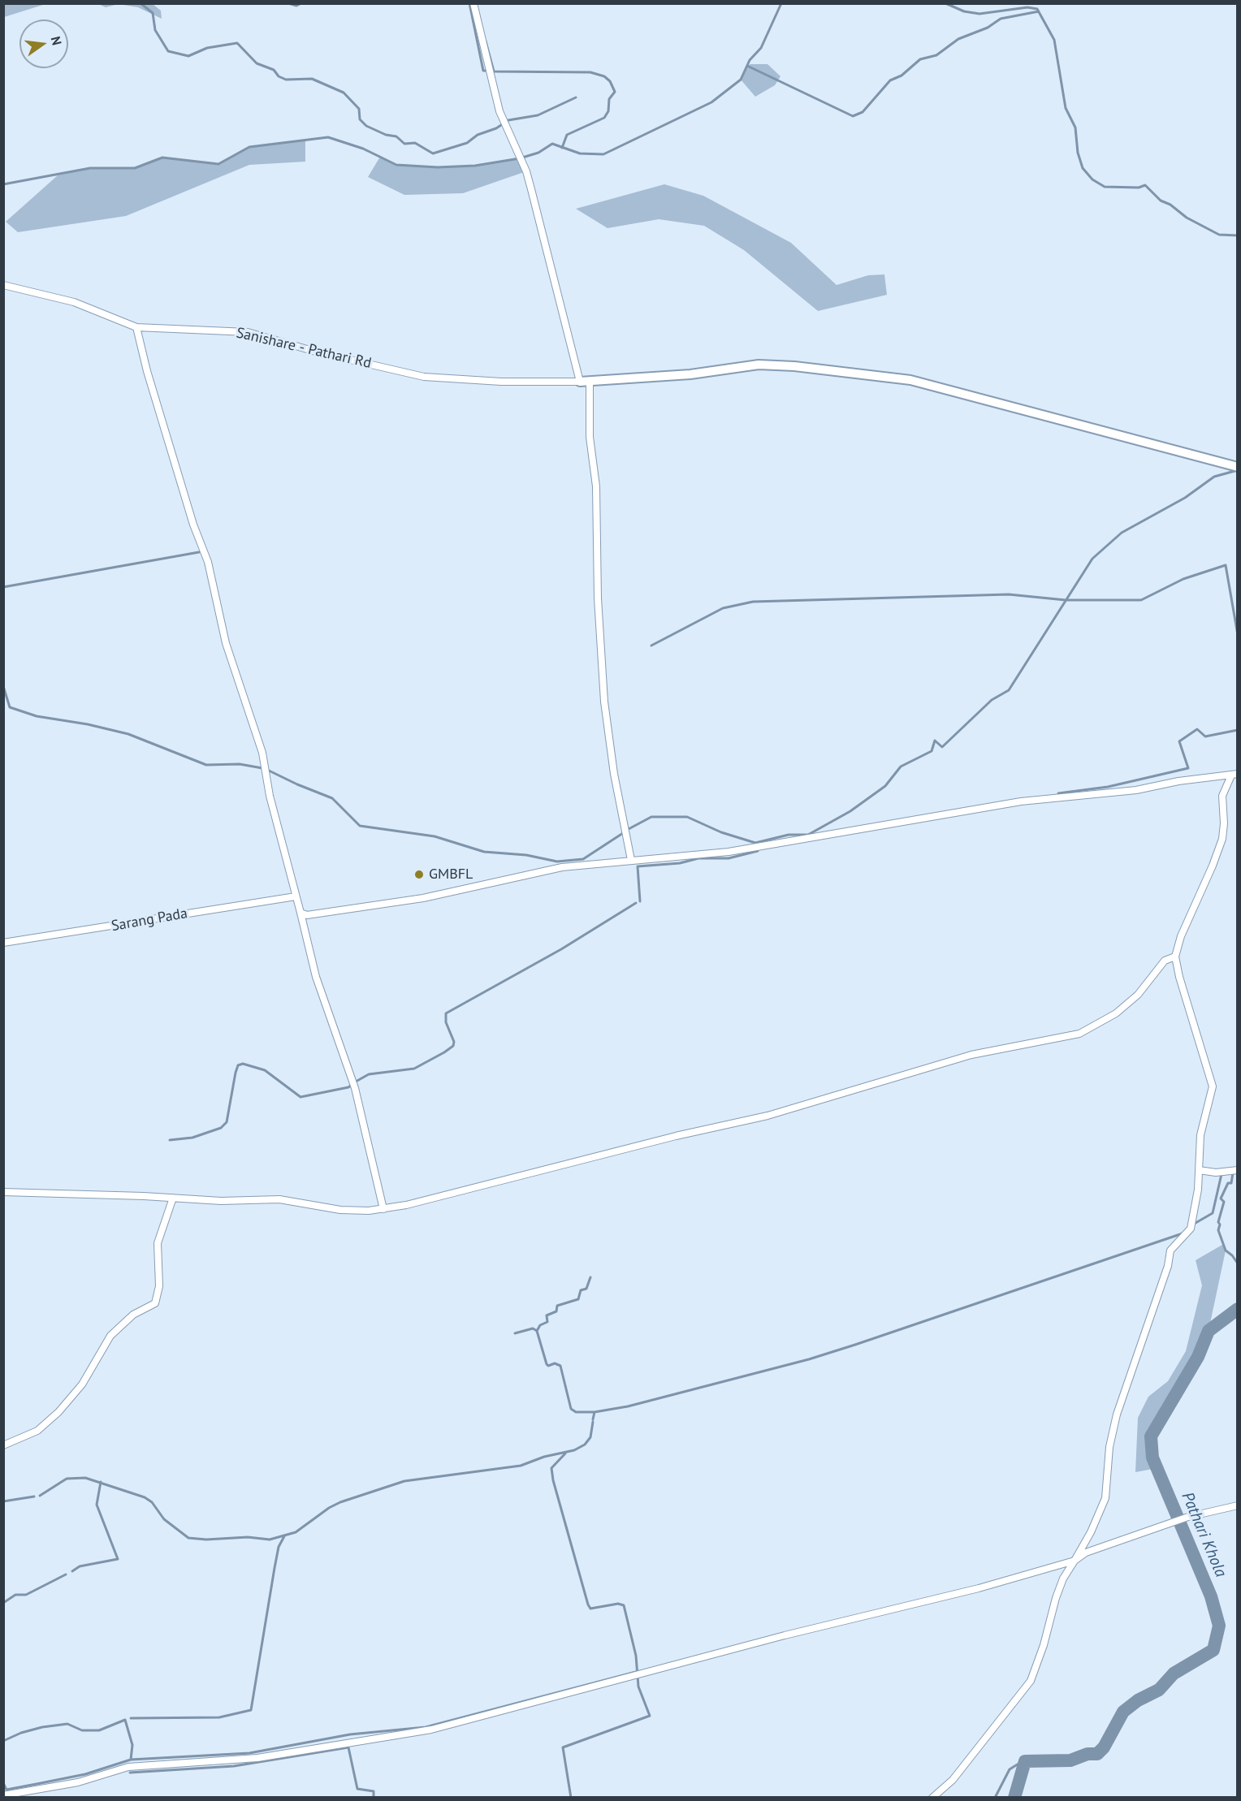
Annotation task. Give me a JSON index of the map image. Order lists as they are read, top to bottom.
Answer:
{
  "streets": {
    "street": ["Sanishare - Pathari Rd", "Sarang Pada"]
  },
  "water": ["Pathari Khola"],
  "places": ["GMBFL"],
  "north": "right"
}
